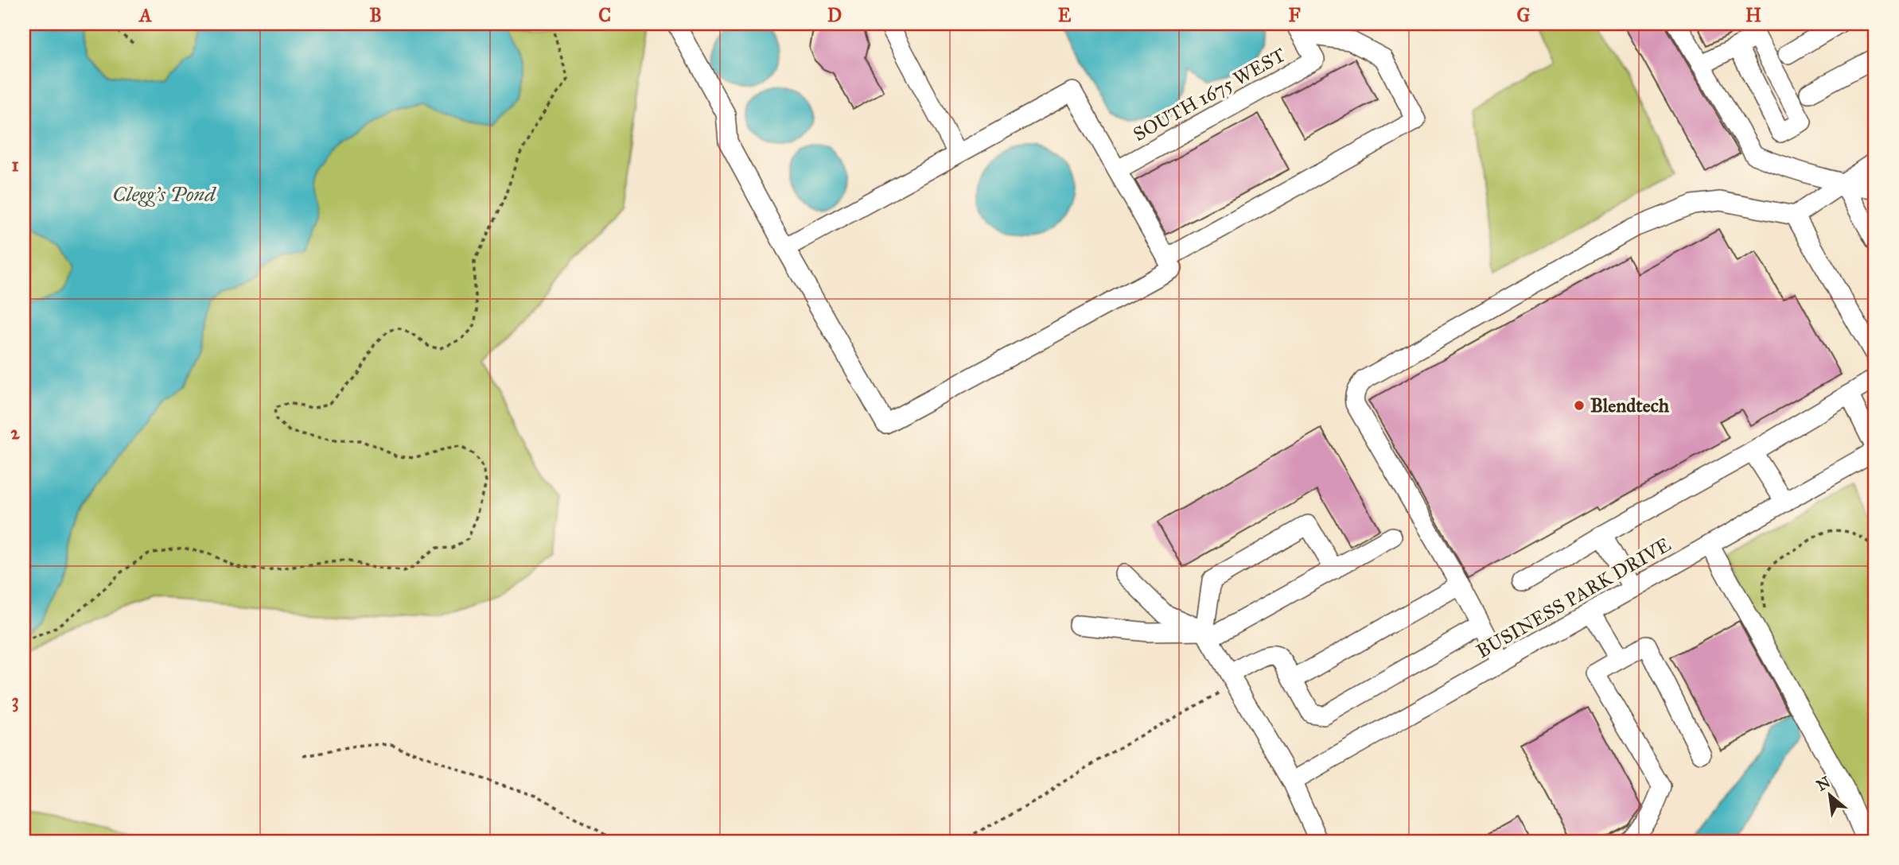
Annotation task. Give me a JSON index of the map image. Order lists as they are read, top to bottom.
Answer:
{
  "streets": {
    "street": ["SOUTH 1675 WEST", "BUSINESS PARK DRIVE"]
  },
  "water": ["Clegg's Pond"],
  "places": ["Blendtech"],
  "north": "top left",
  "grid": {
    "columns": [
      "A",
      "B",
      "C",
      "D",
      "E",
      "F",
      "G",
      "H"
    ],
    "rows": ["1", "2", "3"]
  }
}
